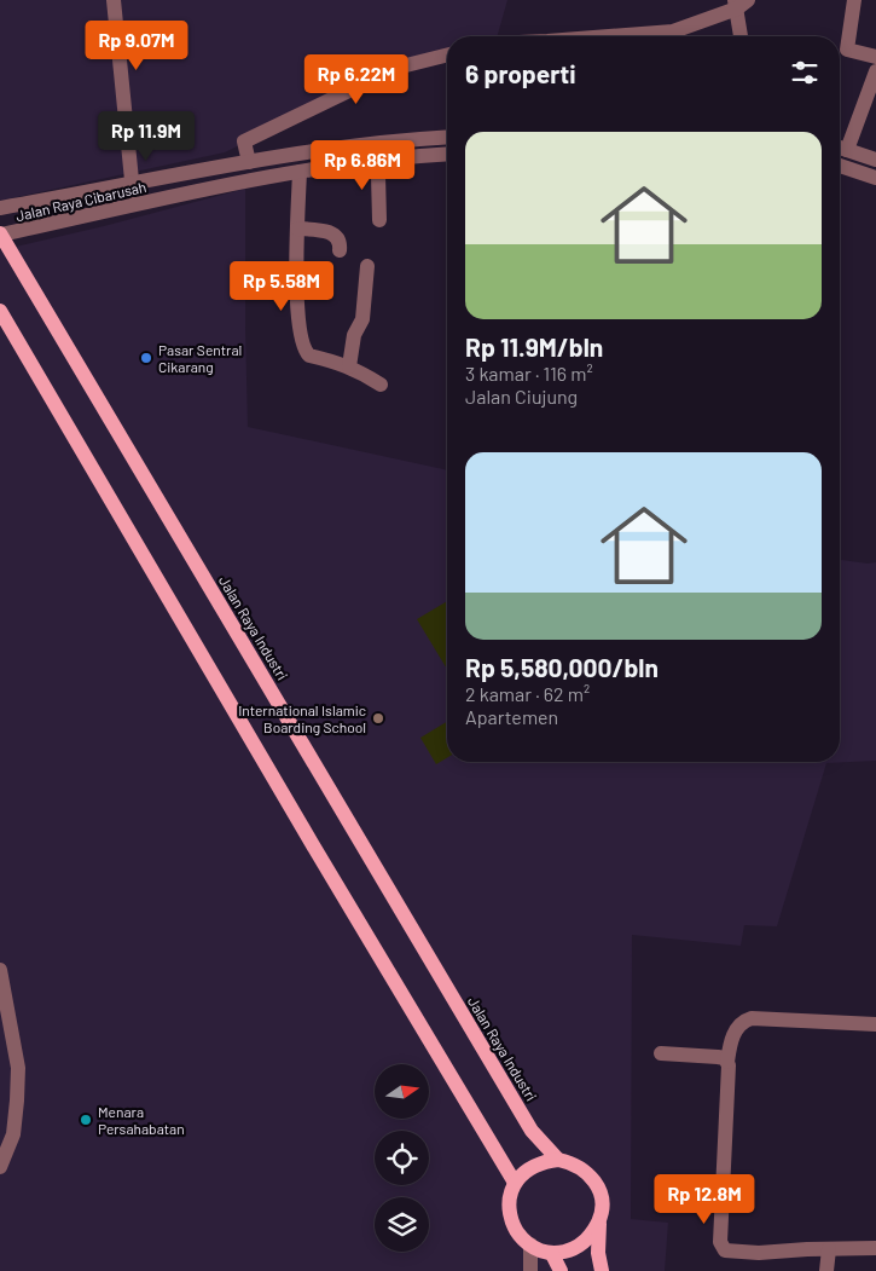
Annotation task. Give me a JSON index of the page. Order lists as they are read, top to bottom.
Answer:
{
  "streets": {
    "main road": ["Jalan Raya Industri"],
    "street": ["Jalan Raya Cibarusah"]
  },
  "crossings": [
    ["Jalan Raya Cibarusah", "Jalan Raya Industri"]
  ],
  "places": ["Pasar Sentral Cikarang", "International Islamic Boarding School", "Menara Persahabatan"],
  "north": "right",
  "page": {
    "price": [
      "Rp 9.07M",
      "Rp 6.22M",
      "Rp 11.9M",
      "Rp 6.86M",
      "Rp 5.58M",
      "Rp 12.8M"
    ],
    "heading": "6 properti",
    "list": [
      {
        "name": "Rp 11.9M/bln",
        "note": "3 kamar · 116 m² · Jalan Ciujung"
      },
      {
        "name": "Rp 5,580,000/bln",
        "note": "2 kamar · 62 m² · Apartemen"
      }
    ]
  }
}
